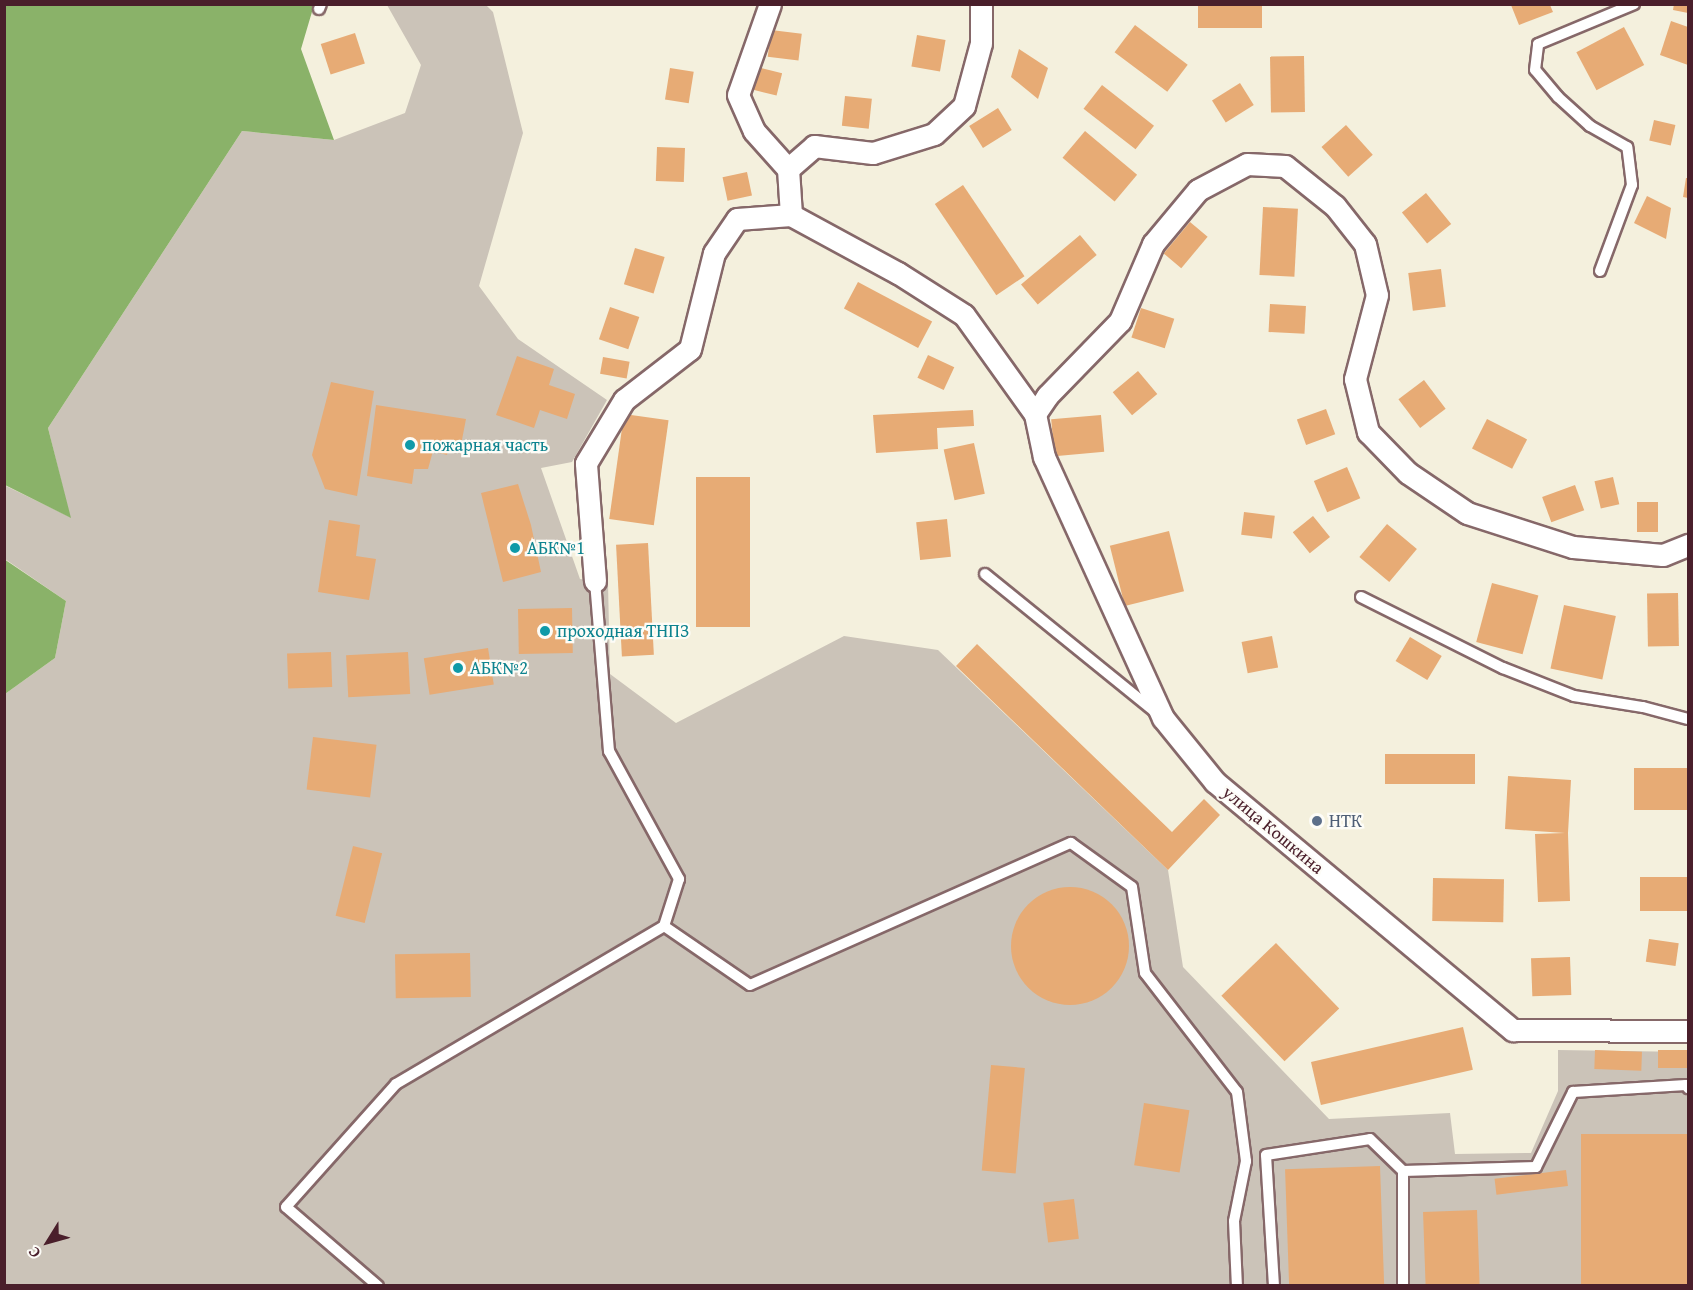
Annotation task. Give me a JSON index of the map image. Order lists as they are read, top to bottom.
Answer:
{
  "streets": {
    "street": ["улица Кошкина"]
  },
  "places": [
    "пожарная часть",
    "АБК№1",
    "проходная ТНПЗ",
    "АБК№2",
    "НТК"
  ],
  "north": "bottom left"
}
